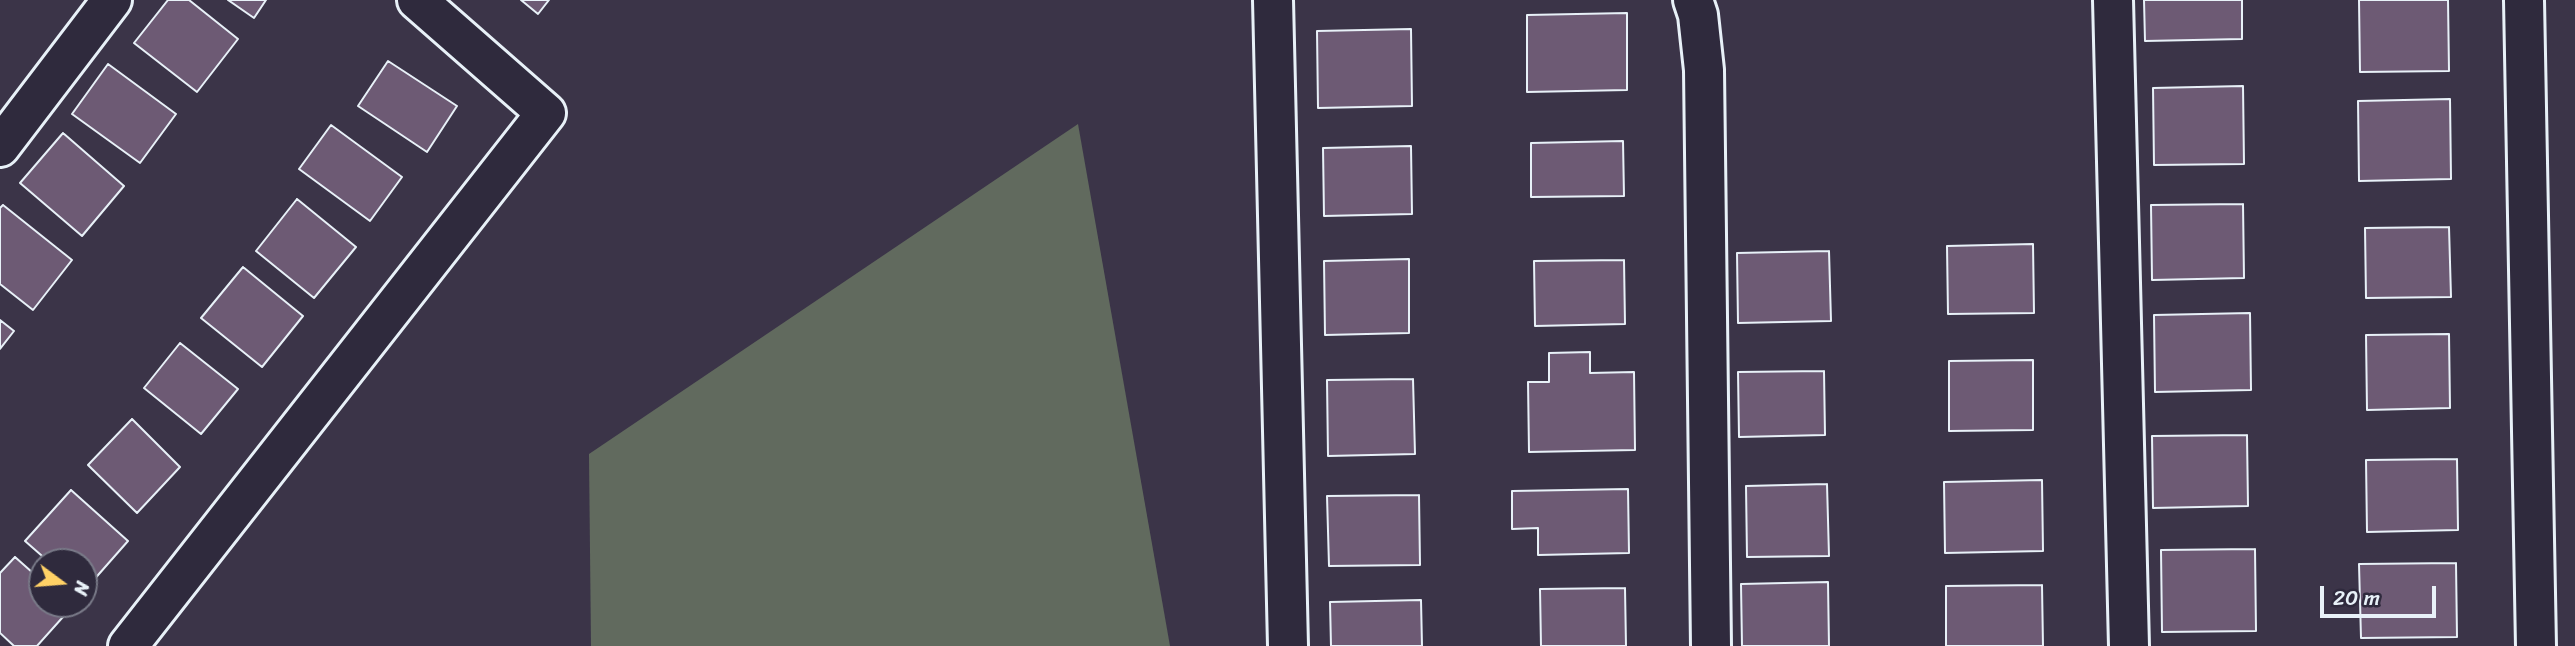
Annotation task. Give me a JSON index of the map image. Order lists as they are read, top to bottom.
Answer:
{
  "scale_bar": "20 m",
  "north": "right"
}
